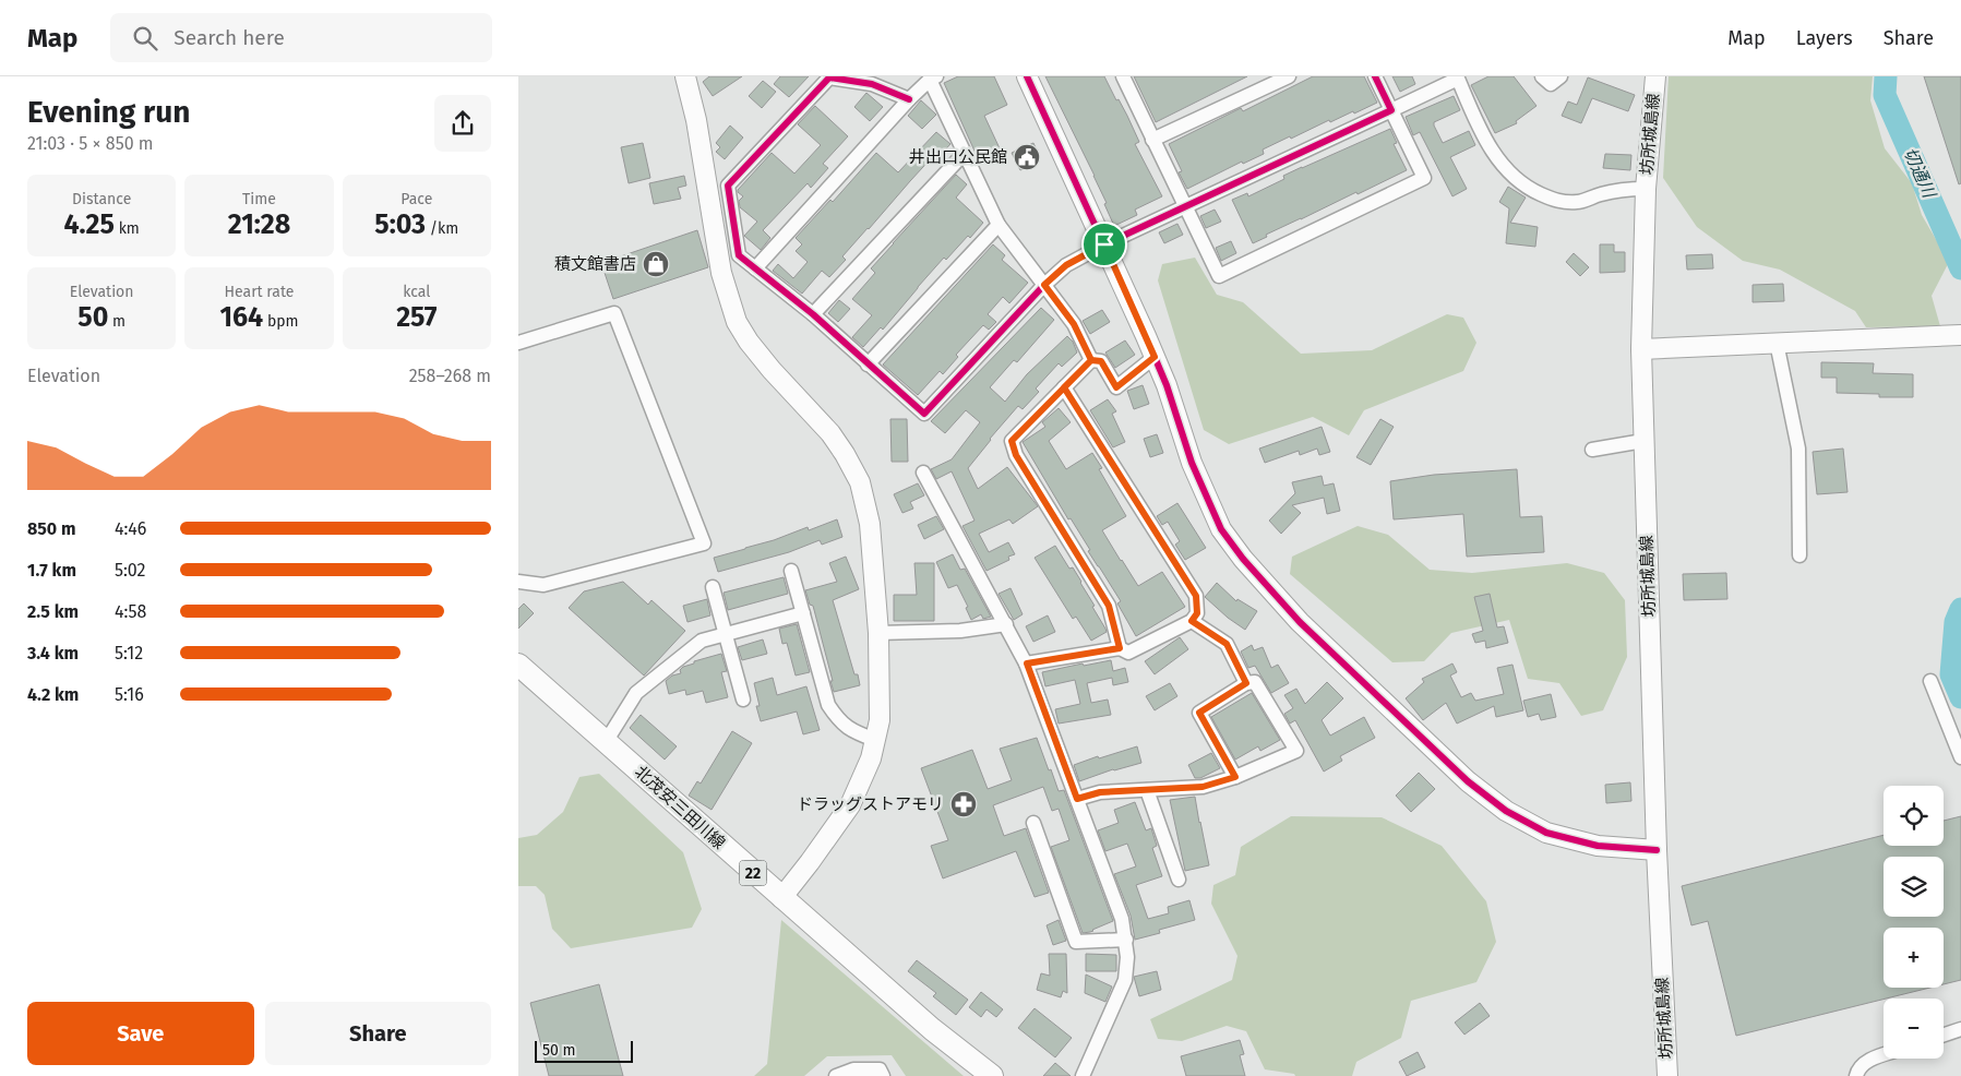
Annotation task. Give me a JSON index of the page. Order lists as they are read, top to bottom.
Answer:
{
  "streets": {
    "main road": ["北茂安三田川線", "22"],
    "street": ["坊所城島線"]
  },
  "water": ["切通川"],
  "places": {
    "public building": ["井出口公民館"],
    "shop": ["積文館書店"],
    "pharmacy": ["ドラッグストアモリ"]
  },
  "scale_bar": "50 m",
  "page": {
    "header": "Map",
    "search": "Search here",
    "nav": ["Map", "Layers", "Share"],
    "heading": ["Evening run", "21:03 · 5 × 850 m"],
    "stats": [
      ["Distance", "4.25 km"],
      ["Time", "21:28"],
      ["Pace", "5:03 /km"],
      ["Elevation", "50 m"],
      ["Heart rate", "164 bpm"],
      ["kcal", "257"]
    ],
    "chart": ["Elevation", "258–268 m"],
    "list": [
      {
        "name": "850 m",
        "note": "4:46"
      },
      {
        "name": "1.7 km",
        "note": "5:02"
      },
      {
        "name": "2.5 km",
        "note": "4:58"
      },
      {
        "name": "3.4 km",
        "note": "5:12"
      },
      {
        "name": "4.2 km",
        "note": "5:16"
      }
    ],
    "map_buttons": ["+", "−"],
    "buttons": ["Save", "Share"],
    "scale": "50 m"
  }
}
